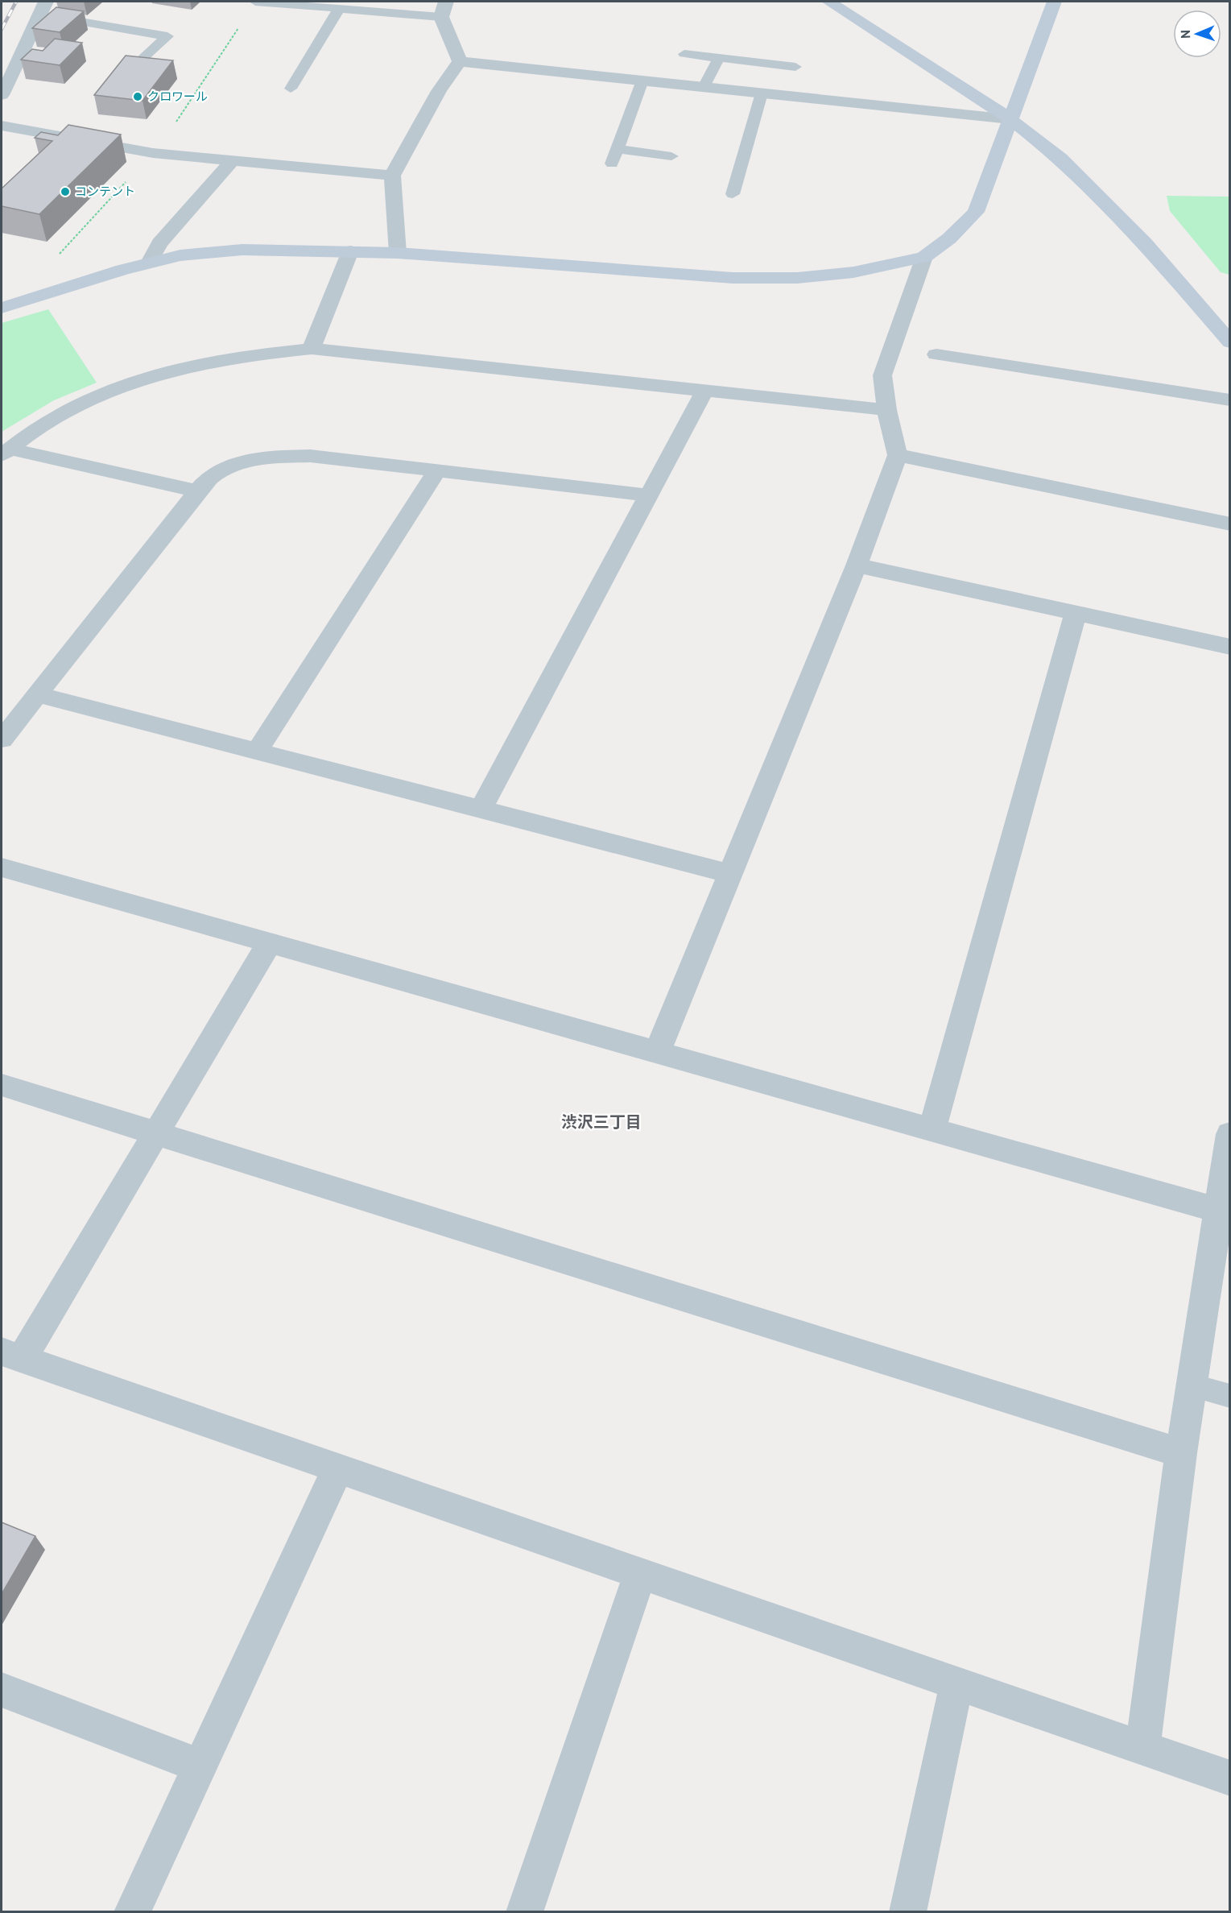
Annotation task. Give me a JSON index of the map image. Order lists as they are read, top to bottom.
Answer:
{
  "districts": ["渋沢三丁目"],
  "places": ["クロワール", "コンテント"],
  "north": "left"
}
